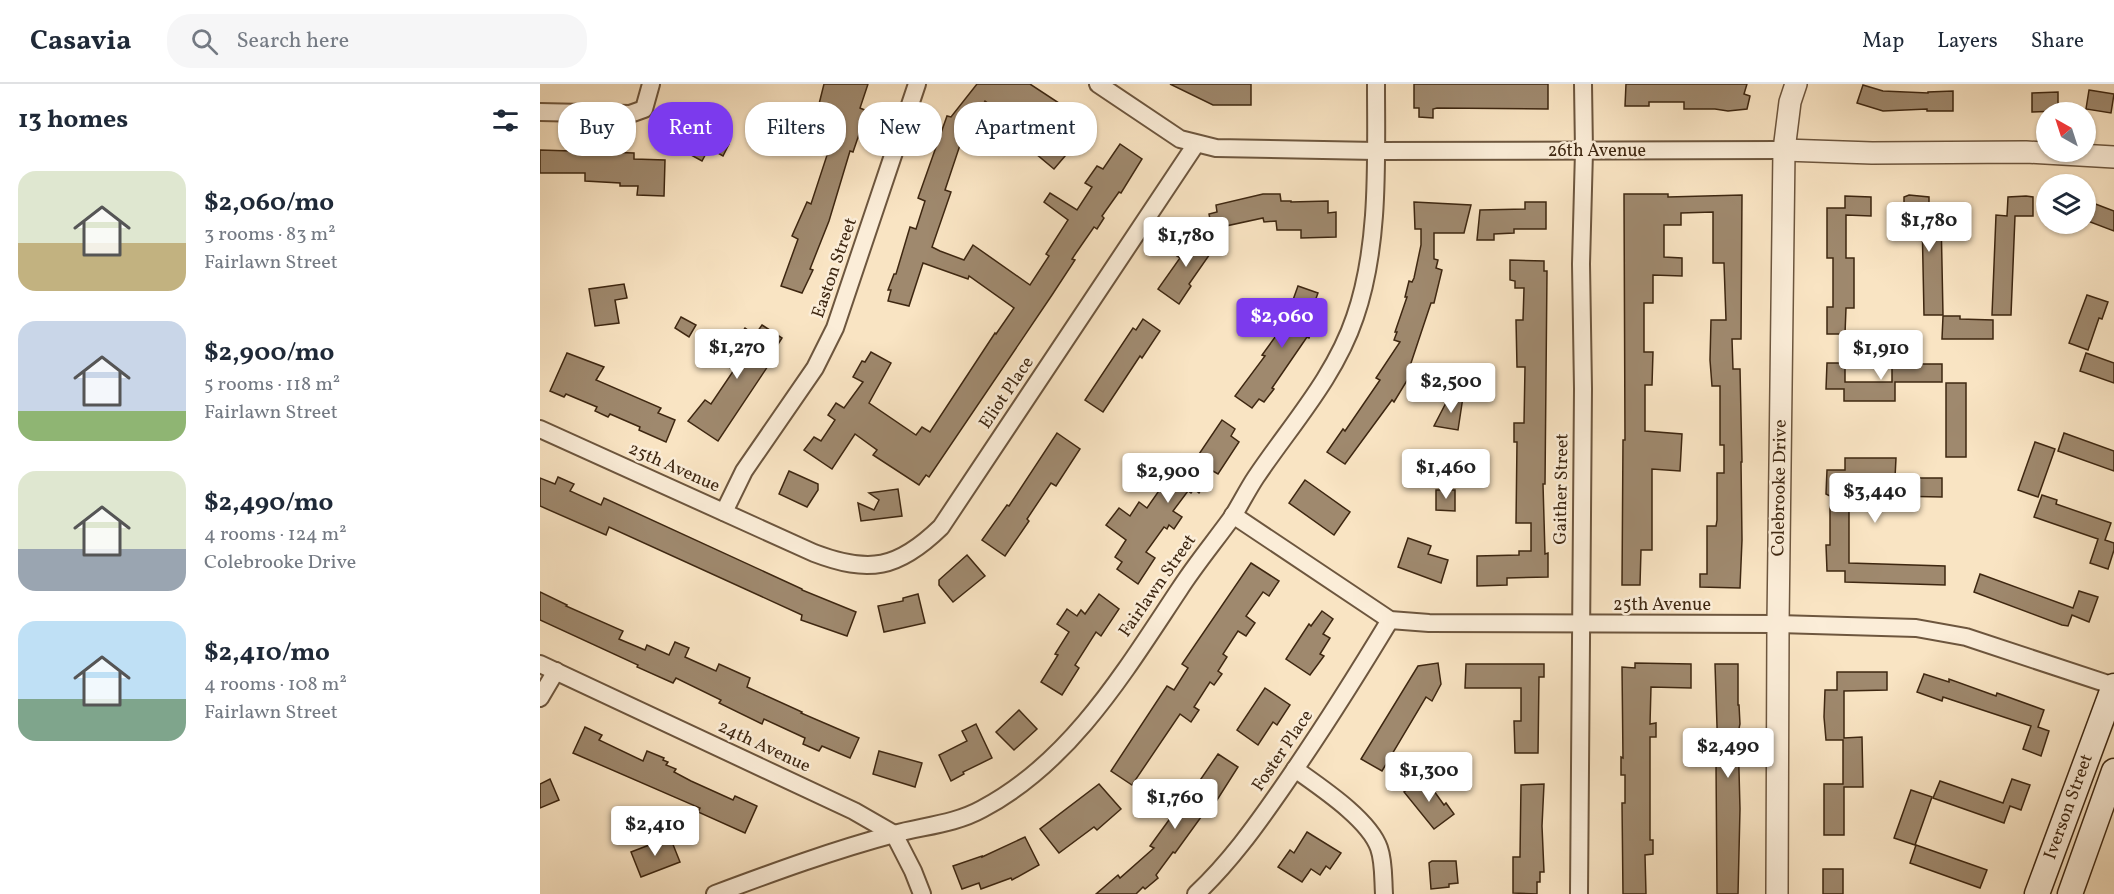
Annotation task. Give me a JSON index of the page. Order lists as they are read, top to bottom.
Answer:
{
  "streets": {
    "main road": ["Iverson Street"],
    "street": [
      "26th Avenue",
      "Easton Street",
      "Eliot Place",
      "25th Avenue",
      "Colebrooke Drive",
      "Gaither Street",
      "Fairlawn Street",
      "24th Avenue",
      "Foster Place"
    ]
  },
  "crossings": [
    ["26th Avenue", "Eliot Place"],
    ["26th Avenue", "Colebrooke Drive"],
    ["26th Avenue", "Gaither Street"],
    ["26th Avenue", "Fairlawn Street"],
    ["Easton Street", "25th Avenue"],
    ["Eliot Place", "25th Avenue"],
    ["25th Avenue", "Colebrooke Drive"],
    ["25th Avenue", "Gaither Street"],
    ["25th Avenue", "Fairlawn Street"],
    ["25th Avenue", "Foster Place"],
    ["25th Avenue", "Iverson Street"],
    ["Fairlawn Street", "24th Avenue"]
  ],
  "north": "top left",
  "page": {
    "header": "Casavia",
    "search": "Search here",
    "nav": ["Map", "Layers", "Share"],
    "heading": "13 homes",
    "chip": [
      "Buy",
      "Rent",
      "Filters",
      "New",
      "Apartment"
    ],
    "list": [
      {
        "name": "$2,060/mo",
        "note": "3 rooms · 83 m² · Fairlawn Street"
      },
      {
        "name": "$2,900/mo",
        "note": "5 rooms · 118 m² · Fairlawn Street"
      },
      {
        "name": "$2,490/mo",
        "note": "4 rooms · 124 m² · Colebrooke Drive"
      },
      {
        "name": "$2,410/mo",
        "note": "4 rooms · 108 m² · Fairlawn Street"
      }
    ],
    "price": [
      "$1,780",
      "$1,780",
      "$2,060",
      "$1,270",
      "$1,910",
      "$2,500",
      "$1,460",
      "$2,900",
      "$3,440",
      "$2,490",
      "$1,300",
      "$1,760",
      "$2,410"
    ]
  }
}
